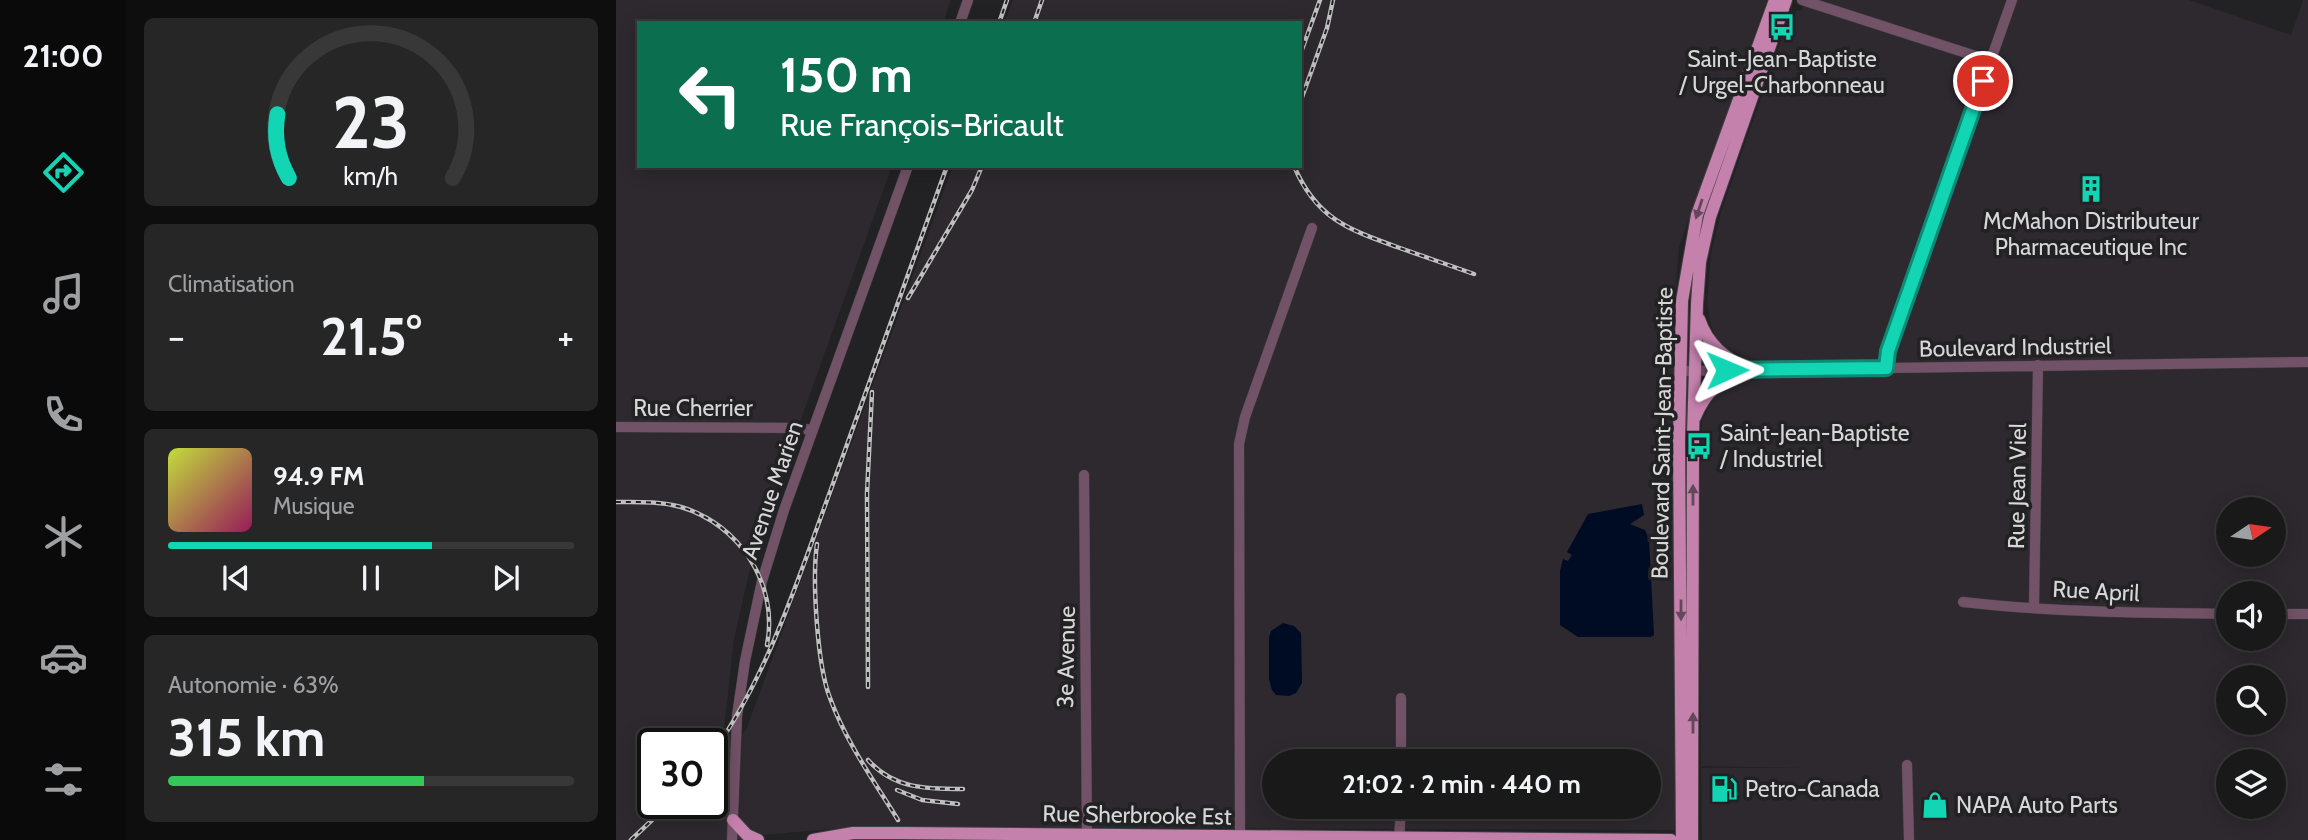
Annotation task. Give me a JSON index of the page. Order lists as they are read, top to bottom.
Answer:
{
  "streets": {
    "main road": ["Boulevard Saint-Jean-Baptiste", "Rue Sherbrooke Est"],
    "street": [
      "Boulevard Industriel",
      "Rue Cherrier",
      "Rue Jean Viel",
      "Avenue Marien",
      "Rue April",
      "3e Avenue"
    ]
  },
  "crossings": [
    ["Boulevard Industriel", "Boulevard Saint-Jean-Baptiste"],
    ["Boulevard Industriel", "Rue Jean Viel"],
    ["Rue Cherrier", "Avenue Marien"],
    ["Rue Jean Viel", "Rue April"],
    ["3e Avenue", "Rue Sherbrooke Est"]
  ],
  "places": {
    "bus stop": ["Saint-Jean-Baptiste / Urgel-Charbonneau", "Saint-Jean-Baptiste / Industriel"],
    "building": ["McMahon Distributeur Pharmaceutique Inc"],
    "fuel station": ["Petro-Canada"],
    "shop": ["NAPA Auto Parts"]
  },
  "north": "right",
  "page": {
    "tabs": "21:00",
    "turn": ["150 m", "Rue François-Bricault"],
    "tile": [
      "Climatisation",
      ["Autonomie · 63%", "315 km"]
    ],
    "heat": ["−", "21.5°", "+"],
    "song": ["94.9 FM", "Musique"],
    "limit": "30",
    "trip": "21:02 · 2 min · 440 m",
    "gauge": ["23", "km/h"]
  }
}
